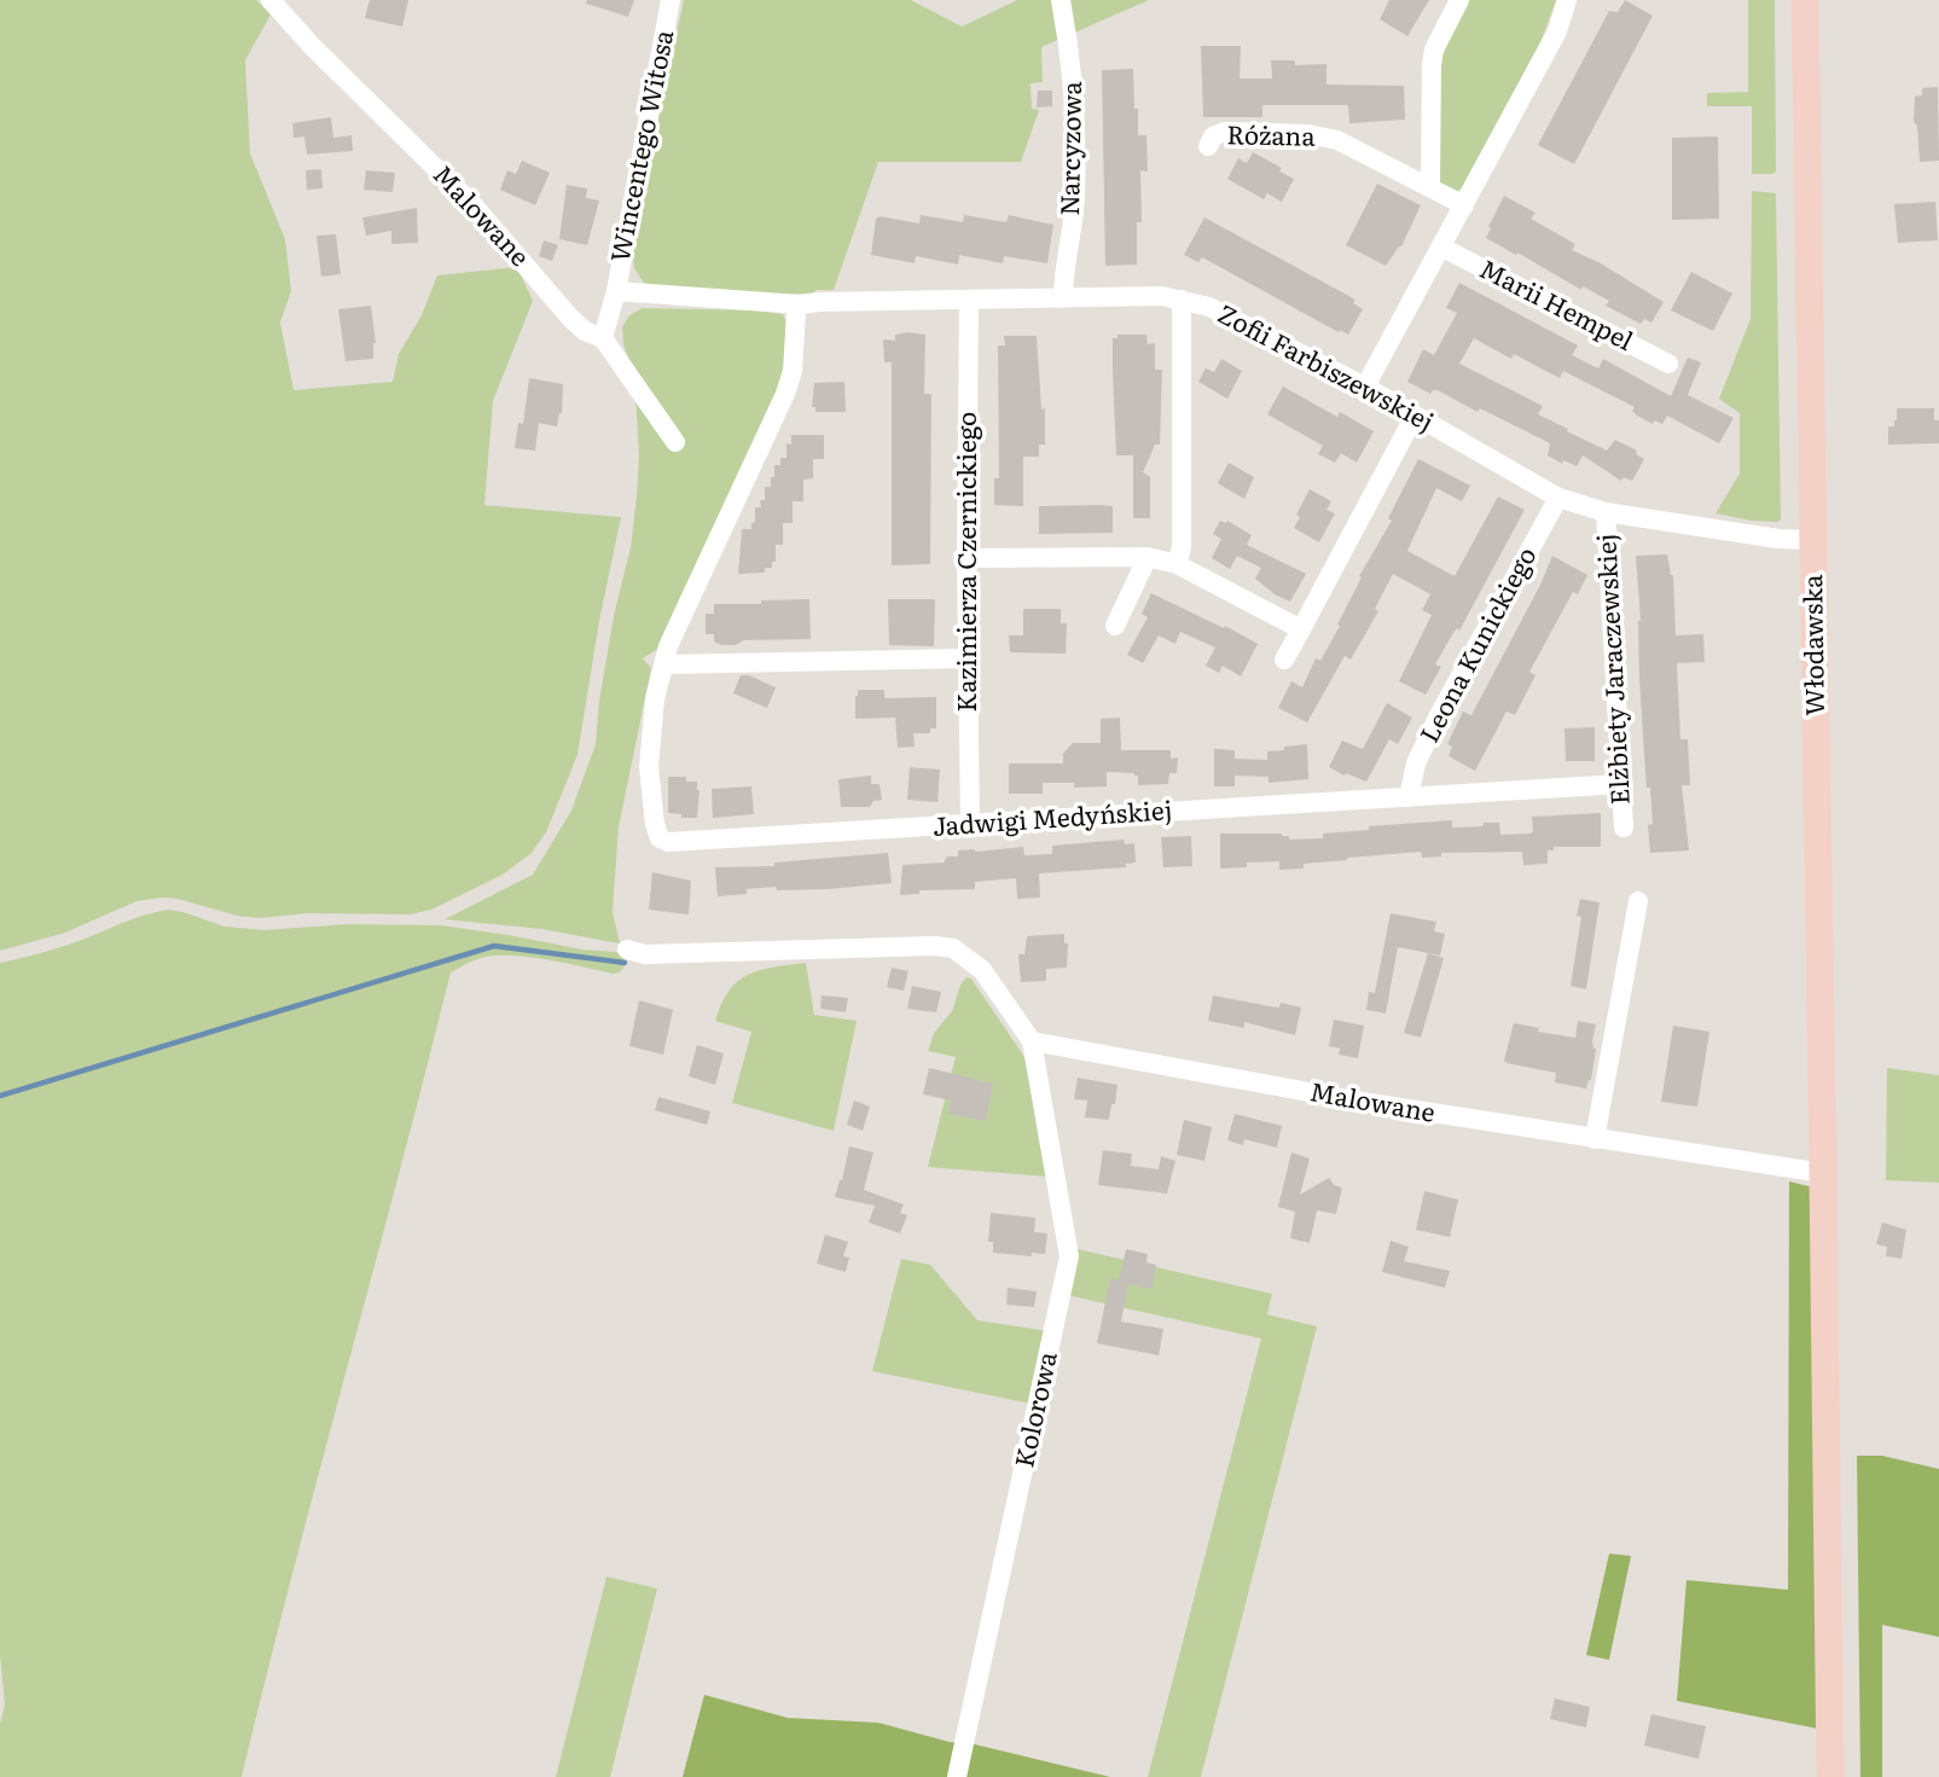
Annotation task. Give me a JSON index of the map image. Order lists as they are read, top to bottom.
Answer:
{
  "streets": {
    "main road": ["Włodawska"],
    "street": [
      "Różana",
      "Wincentego Witosa",
      "Narcyzowa",
      "Malowane",
      "Marii Hempel",
      "Zofii Farbiszewskiej",
      "Kazimierza Czernickiego",
      "Leona Kunickiego",
      "Elżbiety Jaraczewskiej",
      "Jadwigi Medyńskiej",
      "Kolorowa"
    ]
  },
  "crossings": [
    ["Wincentego Witosa", "Malowane"],
    ["Wincentego Witosa", "Zofii Farbiszewskiej"],
    ["Narcyzowa", "Zofii Farbiszewskiej"],
    ["Malowane", "Włodawska"],
    ["Malowane", "Kolorowa"],
    ["Zofii Farbiszewskiej", "Kazimierza Czernickiego"],
    ["Zofii Farbiszewskiej", "Leona Kunickiego"],
    ["Zofii Farbiszewskiej", "Włodawska"],
    ["Zofii Farbiszewskiej", "Elżbiety Jaraczewskiej"],
    ["Kazimierza Czernickiego", "Jadwigi Medyńskiej"],
    ["Leona Kunickiego", "Jadwigi Medyńskiej"],
    ["Elżbiety Jaraczewskiej", "Jadwigi Medyńskiej"]
  ]
}
